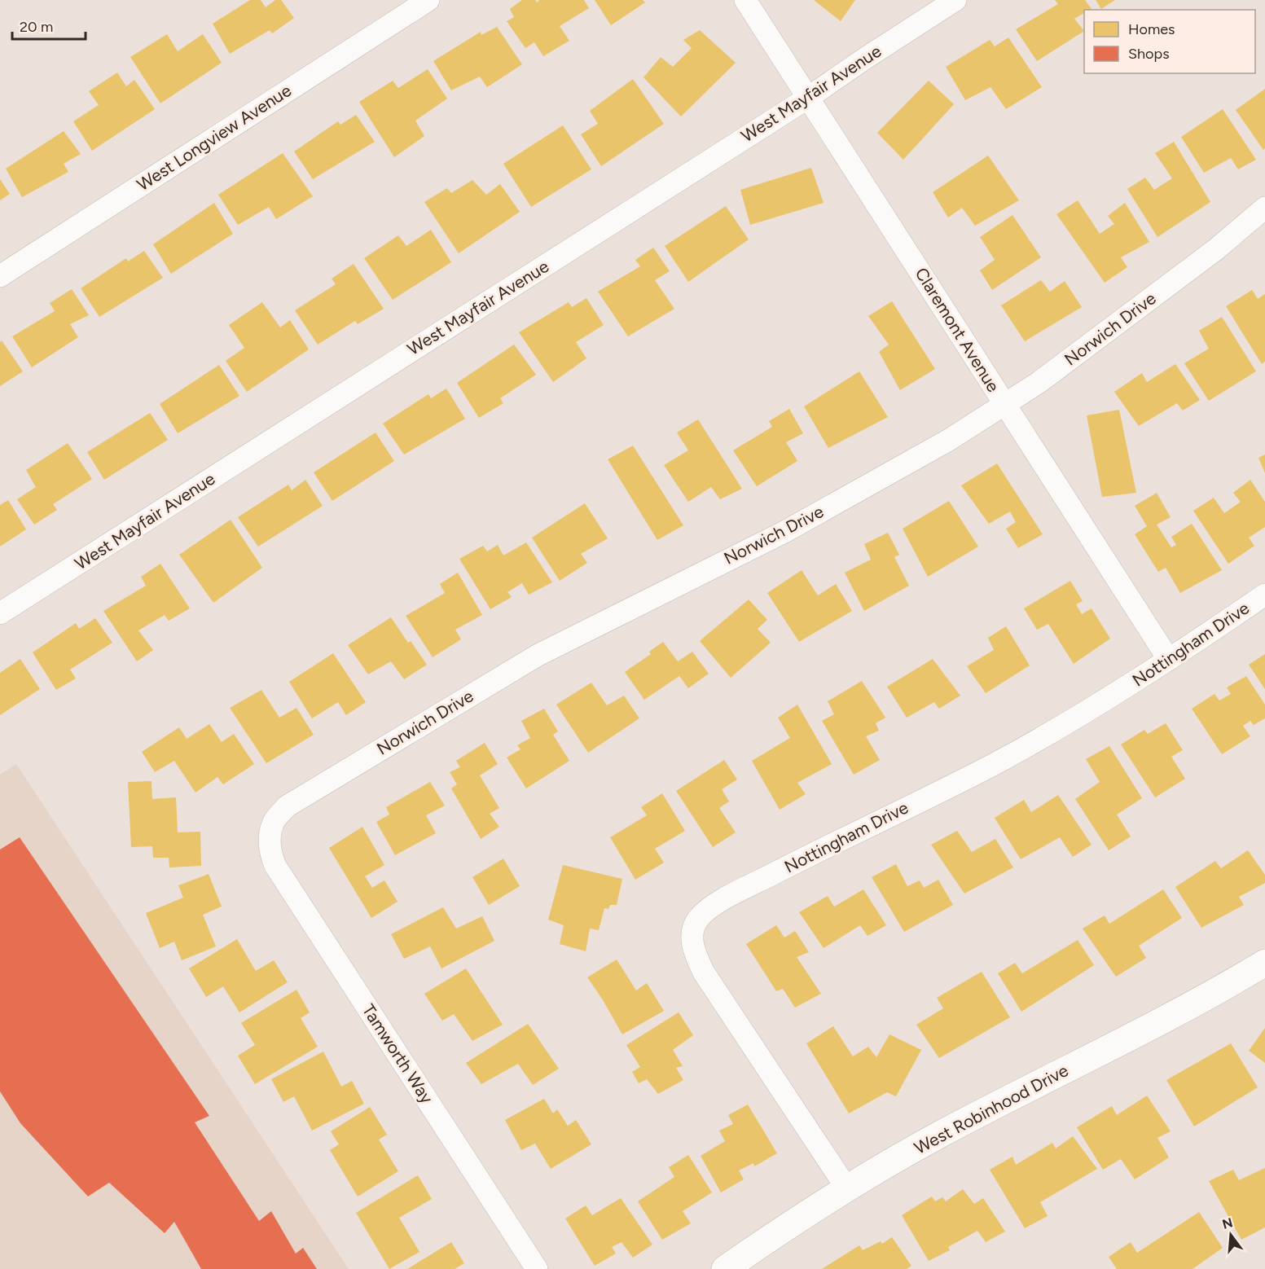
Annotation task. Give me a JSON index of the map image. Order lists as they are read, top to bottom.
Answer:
{
  "streets": {
    "street": [
      "West Mayfair Avenue",
      "West Longview Avenue",
      "Norwich Drive",
      "Claremont Avenue",
      "Nottingham Drive",
      "Tamworth Way",
      "West Robinhood Drive"
    ]
  },
  "crossings": [
    ["West Mayfair Avenue", "Claremont Avenue"],
    ["Norwich Drive", "Claremont Avenue"],
    ["Norwich Drive", "Tamworth Way"],
    ["Claremont Avenue", "Nottingham Drive"],
    ["Nottingham Drive", "West Robinhood Drive"]
  ],
  "legend": ["Homes", "Shops"],
  "scale_bar": "20 m",
  "north": "top"
}
